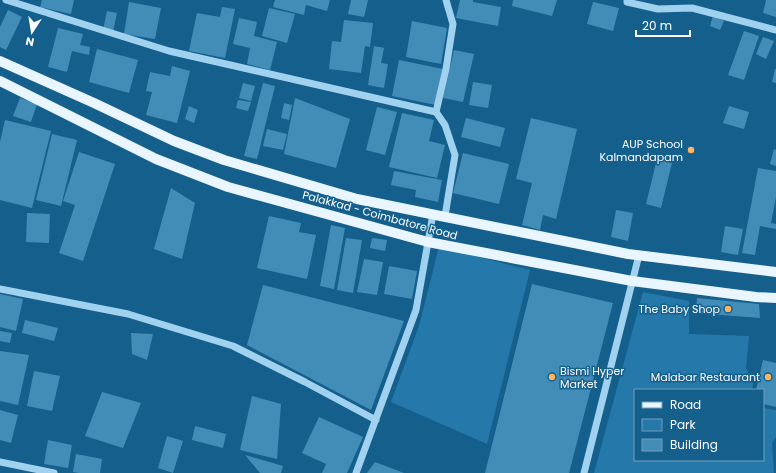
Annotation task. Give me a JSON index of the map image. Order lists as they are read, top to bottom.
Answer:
{
  "streets": {
    "main road": ["Palakkad - Coimbatore Road"]
  },
  "places": [
    "AUP School Kalmandapam",
    "The Baby Shop",
    "Bismi Hyper Market",
    "Malabar Restaurant"
  ],
  "legend": ["Road", "Park", "Building"],
  "scale_bar": "20 m",
  "north": "bottom"
}
